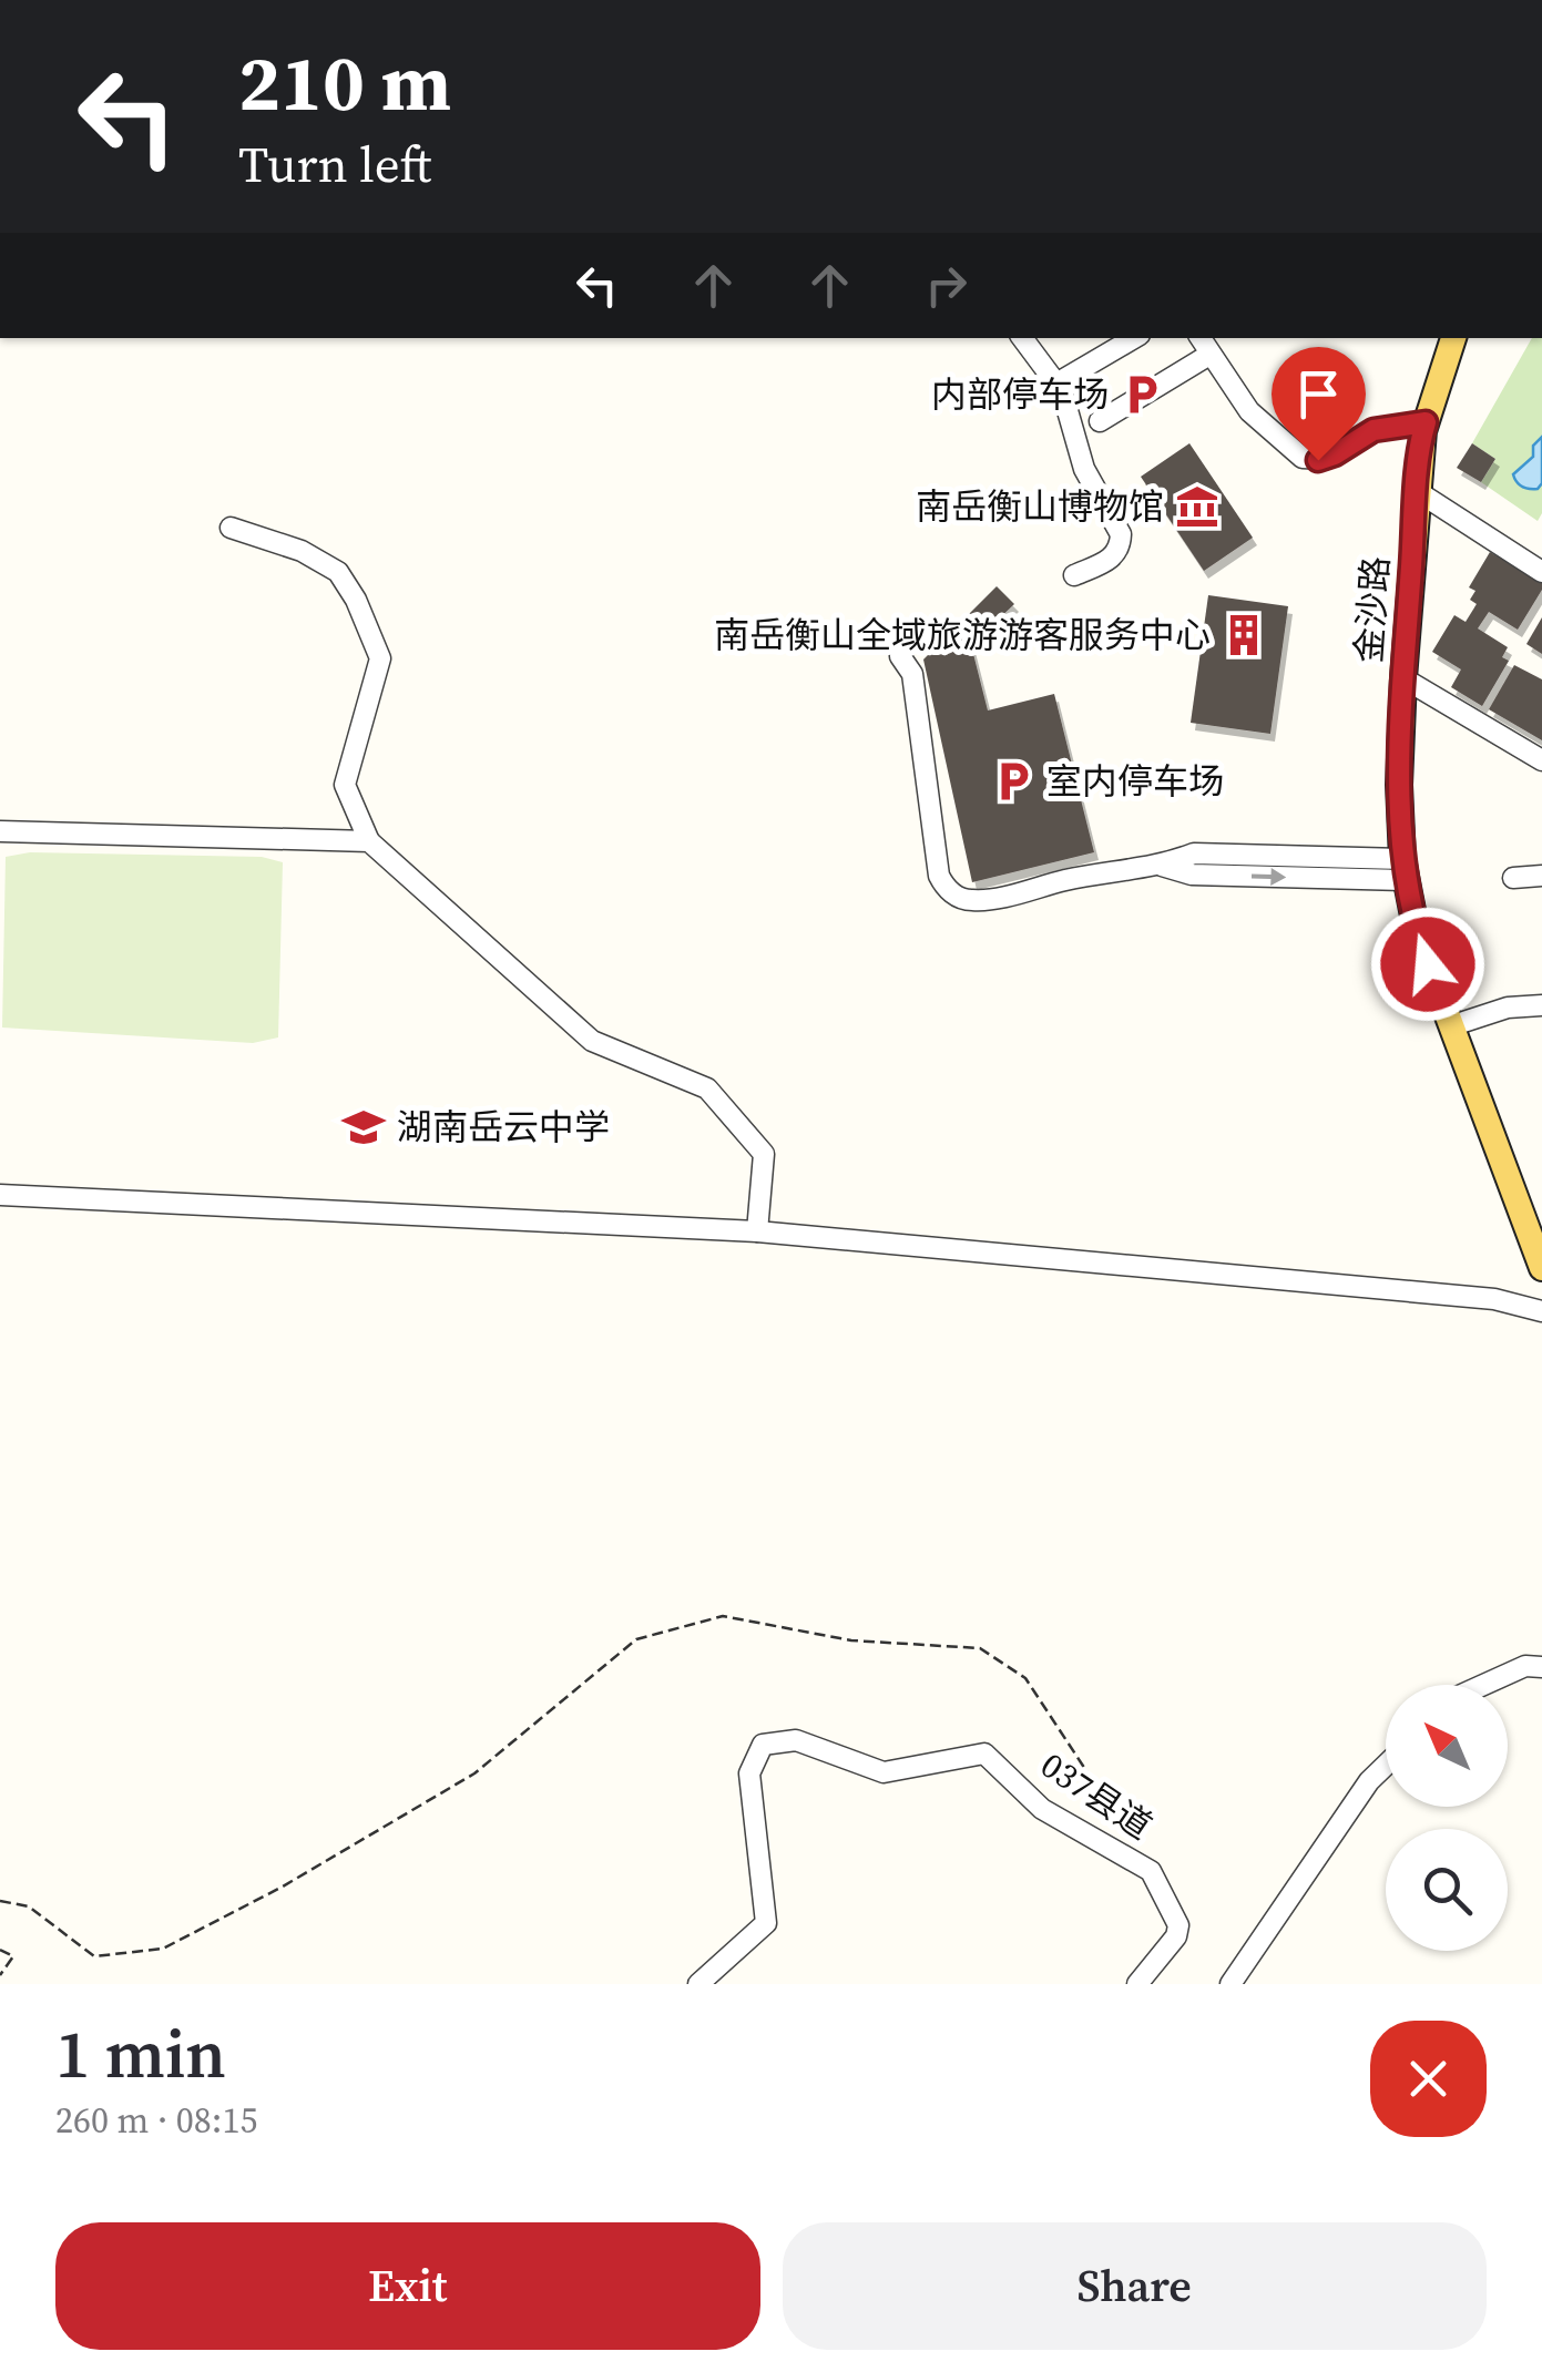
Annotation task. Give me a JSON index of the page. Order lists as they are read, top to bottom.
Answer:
{
  "streets": {
    "main road": ["金沙路"],
    "street": ["037县道"]
  },
  "places": {
    "parking": ["内部停车场", "室内停车场"],
    "museum": ["南岳衡山博物馆"],
    "building": ["南岳衡山全域旅游游客服务中心"],
    "school or university": ["湖南岳云中学"]
  },
  "north": "top left",
  "page": {
    "turn": ["210 m", "Turn left"],
    "heading": ["1 min", "260 m · 08:15"],
    "buttons": ["Exit", "Share"]
  }
}
